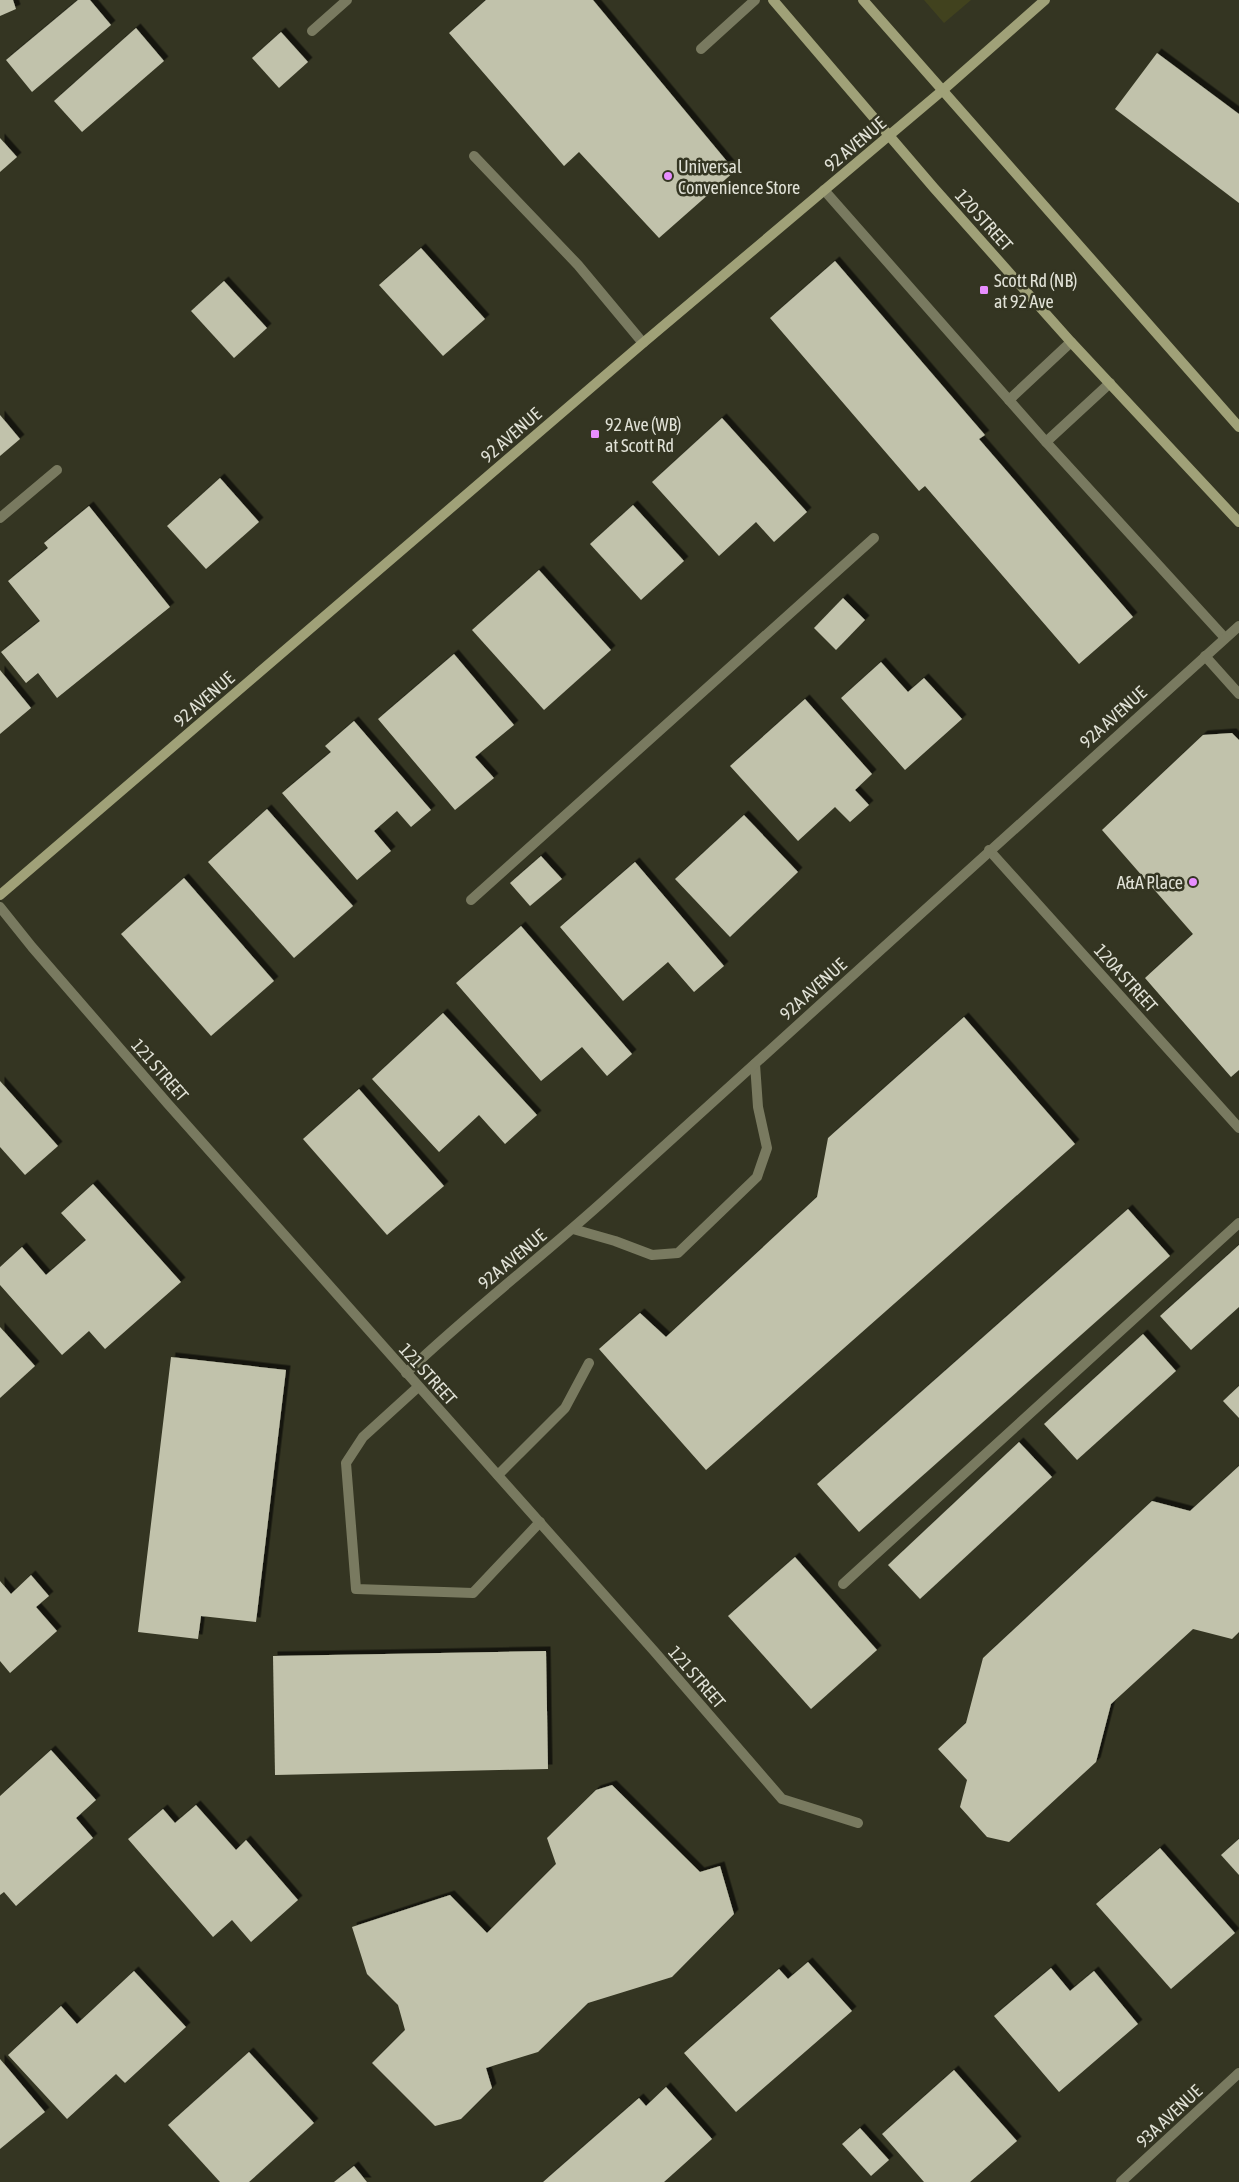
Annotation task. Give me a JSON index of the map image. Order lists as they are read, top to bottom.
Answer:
{
  "streets": {
    "street": [
      "92 AVENUE",
      "120 STREET",
      "92A AVENUE",
      "120A STREET",
      "121 STREET",
      "93A AVENUE"
    ]
  },
  "crossings": [
    ["92 AVENUE", "120 STREET"],
    ["92A AVENUE", "120A STREET"],
    ["92A AVENUE", "121 STREET"]
  ],
  "places": {
    "other": ["Universal Convenience Store", "A&A Place"],
    "transit": ["Scott Rd (NB) at 92 Ave", "92 Ave (WB) at Scott Rd"]
  }
}
